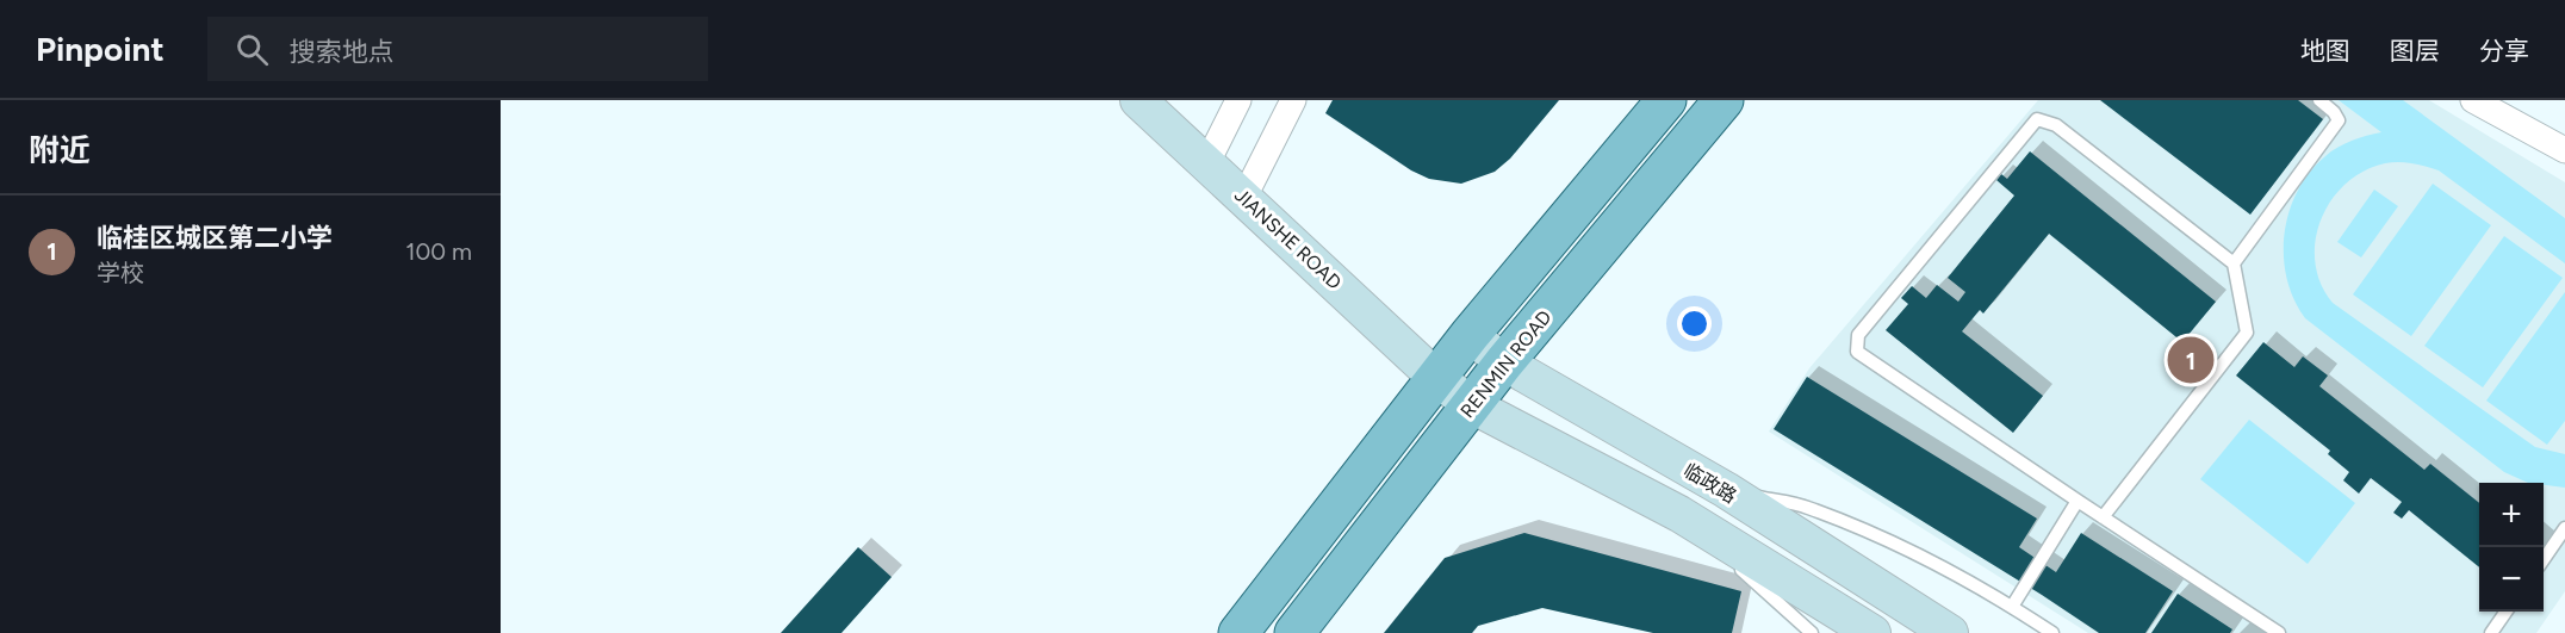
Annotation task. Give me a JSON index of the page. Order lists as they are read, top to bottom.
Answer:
{
  "streets": {
    "main road": ["JIANSHE ROAD", "RENMIN ROAD", "临政路"]
  },
  "crossings": [
    ["RENMIN ROAD", "临政路"]
  ],
  "page": {
    "header": "Pinpoint",
    "search": "搜索地点",
    "nav": ["地图", "图层", "分享"],
    "heading": "附近",
    "list": [
      {
        "mark": "1",
        "name": "临桂区城区第二小学",
        "note": "学校",
        "value": "100 m"
      }
    ],
    "pins": "1",
    "map_buttons": ["+", "−"]
  }
}
